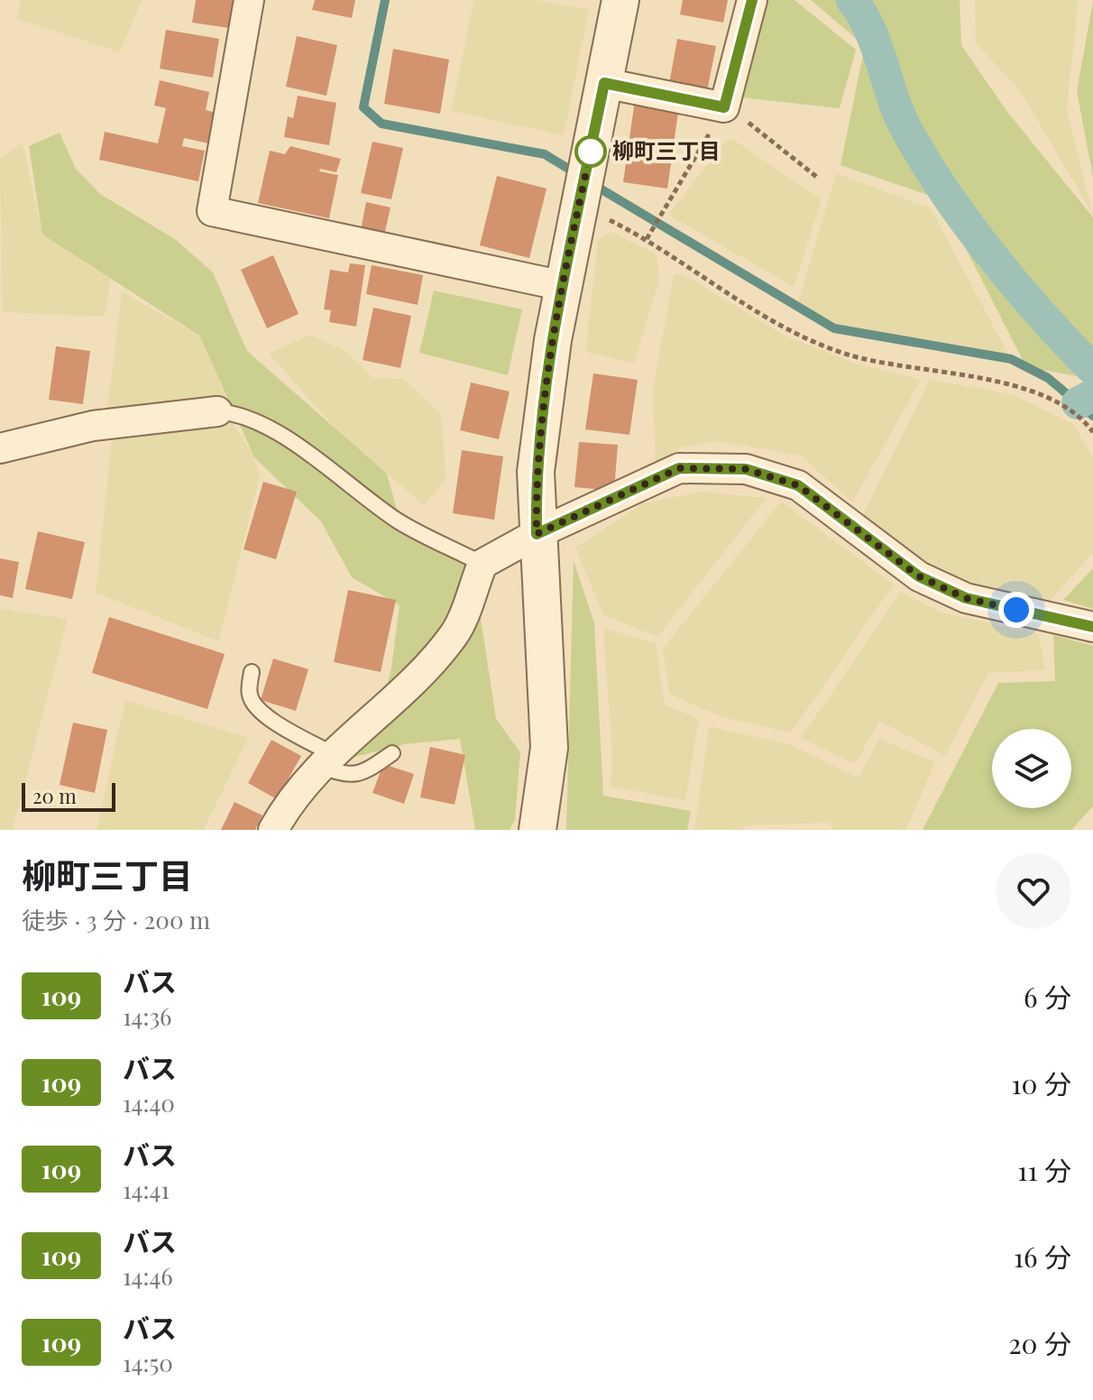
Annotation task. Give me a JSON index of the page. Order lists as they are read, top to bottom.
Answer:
{
  "places": ["柳町三丁目"],
  "lines": ["bus line 109"],
  "scale_bar": "20 m",
  "page": {
    "scale": "20 m",
    "heading": ["柳町三丁目", "徒歩 · 3 分 · 200 m"],
    "list": [
      {
        "mark": "109",
        "name": "バス",
        "note": "14:36",
        "value": "6 分"
      },
      {
        "mark": "109",
        "name": "バス",
        "note": "14:40",
        "value": "10 分"
      },
      {
        "mark": "109",
        "name": "バス",
        "note": "14:41",
        "value": "11 分"
      },
      {
        "mark": "109",
        "name": "バス",
        "note": "14:46",
        "value": "16 分"
      },
      {
        "mark": "109",
        "name": "バス",
        "note": "14:50",
        "value": "20 分"
      }
    ]
  }
}
